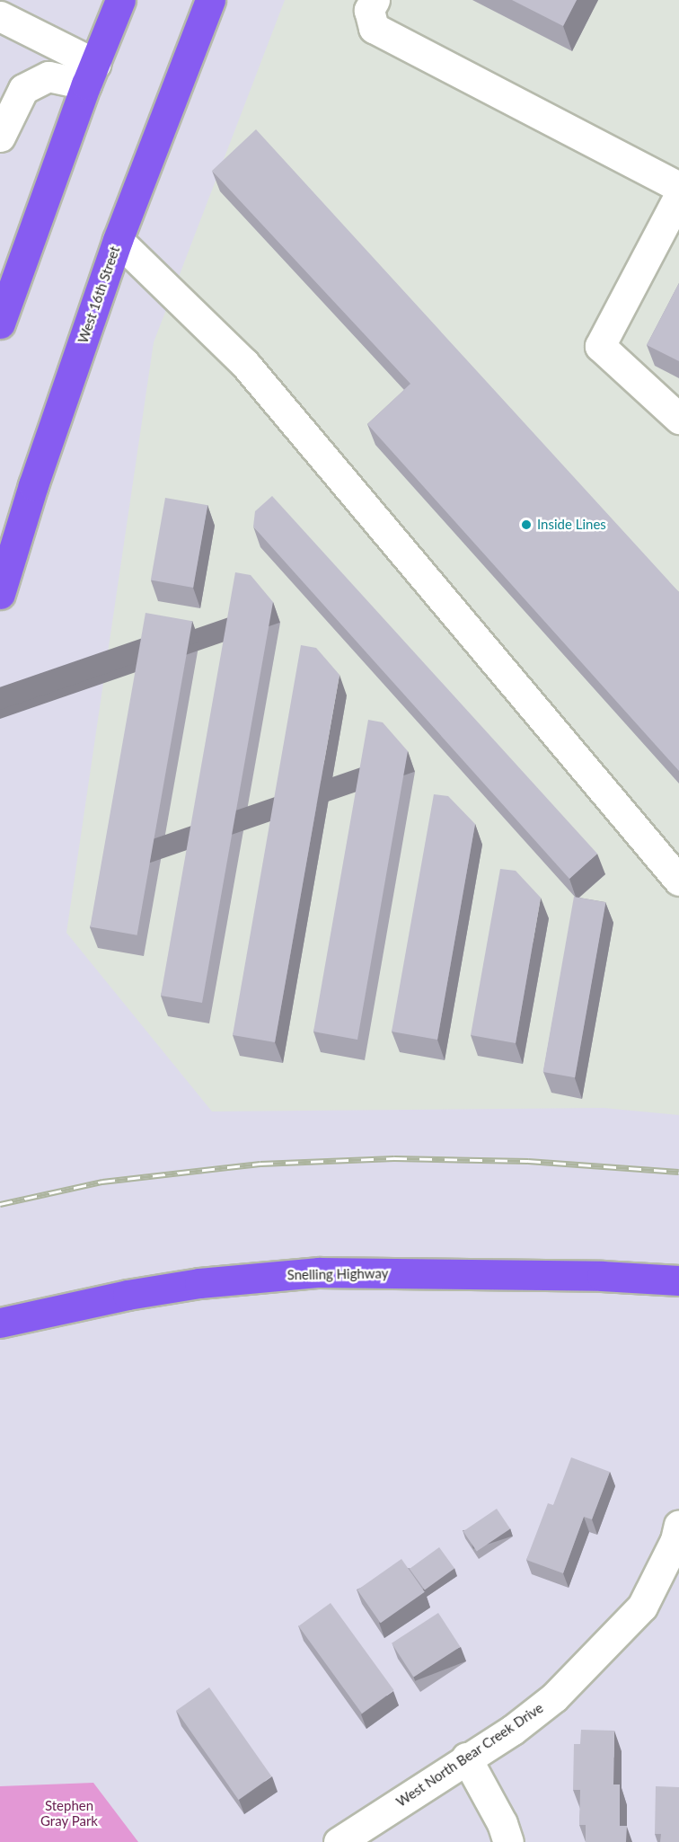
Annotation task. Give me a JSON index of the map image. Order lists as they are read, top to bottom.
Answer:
{
  "streets": {
    "main road": ["West 16th Street", "Snelling Highway"],
    "street": ["West North Bear Creek Drive"]
  },
  "parks": ["Stephen Gray Park"],
  "places": ["Inside Lines"]
}
